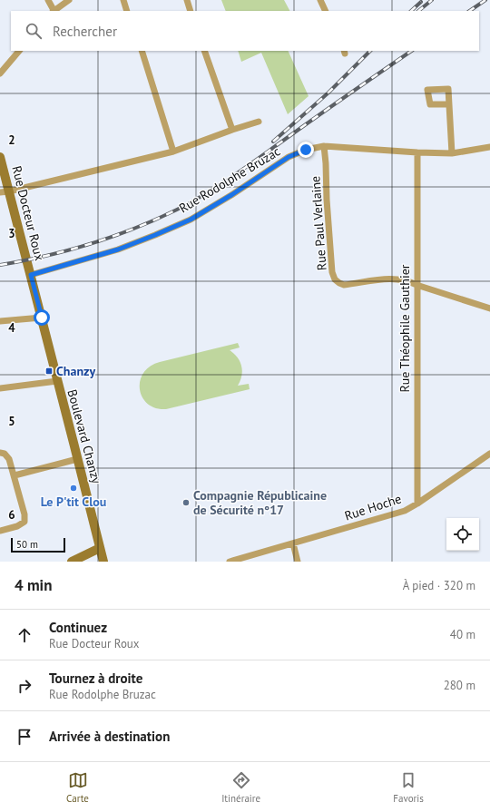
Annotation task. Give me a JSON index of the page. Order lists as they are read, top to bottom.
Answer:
{
  "streets": {
    "main road": ["Rue Docteur Roux", "Boulevard Chanzy"],
    "street": [
      "Rue Rodolphe Bruzac",
      "Rue Paul Verlaine",
      "Rue Théophile Gauthier",
      "Rue Hoche"
    ]
  },
  "crossings": [
    ["Rue Rodolphe Bruzac", "Rue Docteur Roux"],
    ["Rue Rodolphe Bruzac", "Rue Paul Verlaine"],
    ["Rue Rodolphe Bruzac", "Rue Théophile Gauthier"],
    ["Rue Docteur Roux", "Boulevard Chanzy"],
    ["Rue Paul Verlaine", "Rue Théophile Gauthier"],
    ["Rue Théophile Gauthier", "Rue Hoche"]
  ],
  "places": {
    "transit": ["Chanzy"],
    "other": ["Le P'tit Clou", "Compagnie Républicaine de Sécurité n°17"]
  },
  "scale_bar": "50 m",
  "page": {
    "search": "Rechercher",
    "scale": "50 m",
    "heading": ["4 min", "À pied · 320 m"],
    "list": [
      ["Continuez", "Rue Docteur Roux", "40 m"],
      ["Tournez à droite", "Rue Rodolphe Bruzac", "280 m"],
      "Arrivée à destination"
    ],
    "nav": ["Carte", "Itinéraire", "Favoris"]
  },
  "grid": {
    "rows": [
      "2",
      "3",
      "4",
      "5",
      "6"
    ]
  }
}
